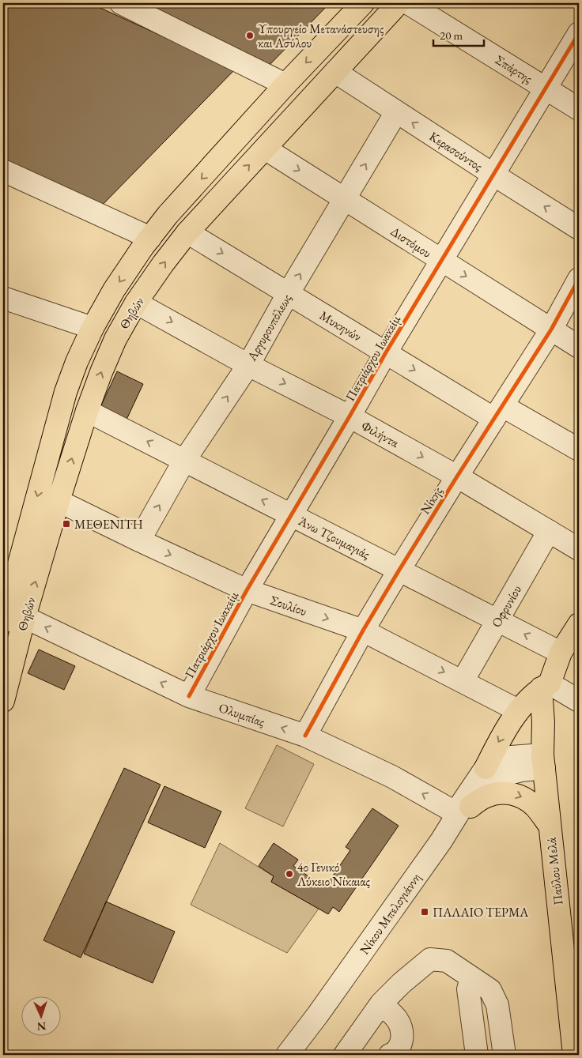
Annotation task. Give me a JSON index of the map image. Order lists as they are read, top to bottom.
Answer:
{
  "streets": {
    "main road": ["Θηβών", "Παύλου Μελά"],
    "street": [
      "Σπάρτης",
      "Κερασούντος",
      "Διστόμου",
      "Μυκηνών",
      "Αργυρουπόλεως",
      "Πατριάρχου Ιωακείμ",
      "Φιλήντα",
      "Νίκης",
      "Άνω Τζουμαγιάς",
      "Σουλίου",
      "Οφρυνίου",
      "Ολυμπίας",
      "Νίκου Μπελογιάννη"
    ]
  },
  "crossings": [
    ["Σπάρτης", "Πατριάρχου Ιωακείμ"],
    ["Κερασούντος", "Θηβών"],
    ["Κερασούντος", "Αργυρουπόλεως"],
    ["Κερασούντος", "Πατριάρχου Ιωακείμ"],
    ["Διστόμου", "Θηβών"],
    ["Διστόμου", "Αργυρουπόλεως"],
    ["Διστόμου", "Πατριάρχου Ιωακείμ"],
    ["Διστόμου", "Νίκης"],
    ["Θηβών", "Μυκηνών"],
    ["Θηβών", "Φιλήντα"],
    ["Θηβών", "Άνω Τζουμαγιάς"],
    ["Θηβών", "Σουλίου"],
    ["Θηβών", "Ολυμπίας"],
    ["Μυκηνών", "Αργυρουπόλεως"],
    ["Μυκηνών", "Πατριάρχου Ιωακείμ"],
    ["Μυκηνών", "Νίκης"],
    ["Αργυρουπόλεως", "Φιλήντα"],
    ["Αργυρουπόλεως", "Άνω Τζουμαγιάς"],
    ["Αργυρουπόλεως", "Σουλίου"],
    ["Πατριάρχου Ιωακείμ", "Φιλήντα"],
    ["Πατριάρχου Ιωακείμ", "Άνω Τζουμαγιάς"],
    ["Πατριάρχου Ιωακείμ", "Σουλίου"],
    ["Πατριάρχου Ιωακείμ", "Ολυμπίας"],
    ["Φιλήντα", "Νίκης"],
    ["Φιλήντα", "Οφρυνίου"],
    ["Νίκης", "Άνω Τζουμαγιάς"],
    ["Νίκης", "Σουλίου"],
    ["Νίκης", "Ολυμπίας"],
    ["Άνω Τζουμαγιάς", "Οφρυνίου"],
    ["Σουλίου", "Οφρυνίου"],
    ["Ολυμπίας", "Νίκου Μπελογιάννη"]
  ],
  "one_way": [
    "Κερασούντος",
    "Διστόμου",
    "Μυκηνών",
    "Αργυρουπόλεως",
    "Φιλήντα",
    "Άνω Τζουμαγιάς",
    "Σουλίου",
    "Ολυμπίας"
  ],
  "places": {
    "other": ["Υπουργείο Μετανάστευσης και Ασύλου", "4ο Γενικό Λύκειο Νίκαιας"],
    "transit": ["ΜΕΘΕΝΙΤΗ", "ΠΑΛΑΙΟ ΤΕΡΜΑ"]
  },
  "scale_bar": "20 m",
  "north": "bottom"
}
